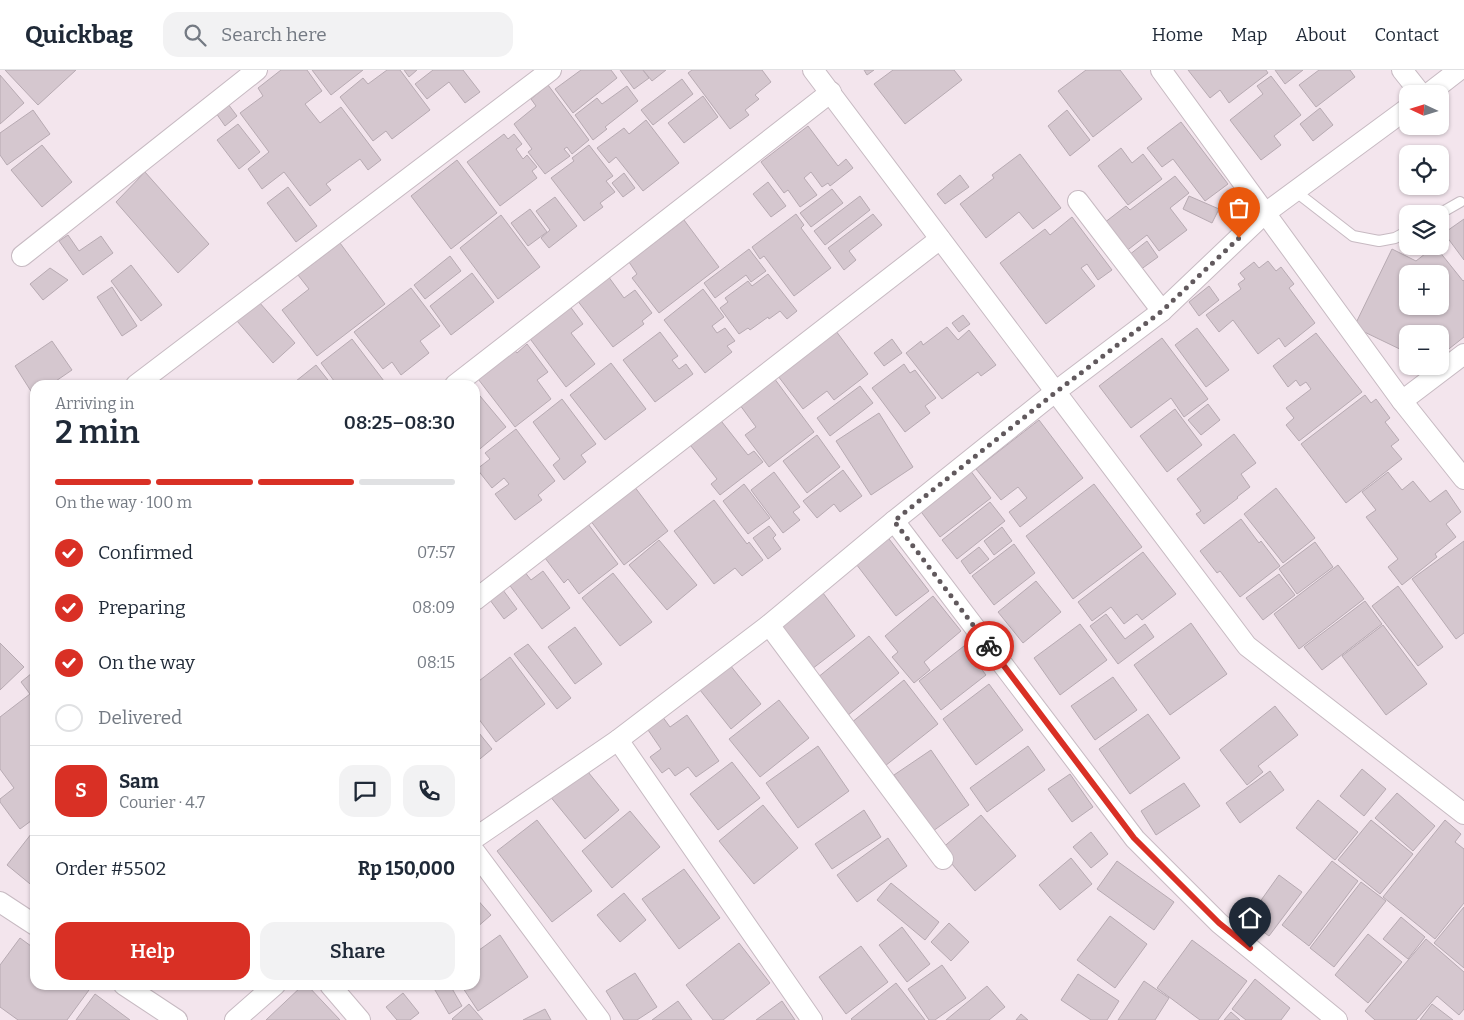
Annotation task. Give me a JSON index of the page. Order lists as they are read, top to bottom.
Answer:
{
  "north": "left",
  "page": {
    "header": "Quickbag",
    "search": "Search here",
    "nav": [
      "Home",
      "Map",
      "About",
      "Contact"
    ],
    "map_buttons": ["+", "−"],
    "heading": ["2 min", "Arriving in", "08:25–08:30"],
    "panel": [
      "Sam",
      "Courier · 4.7",
      "Order #5502",
      "Rp 150,000"
    ],
    "bar": "On the way · 100 m",
    "list": [
      ["Confirmed", "07:57"],
      ["Preparing", "08:09"],
      ["On the way", "08:15"],
      "Delivered"
    ],
    "round": "S",
    "buttons": ["Help", "Share"]
  }
}
